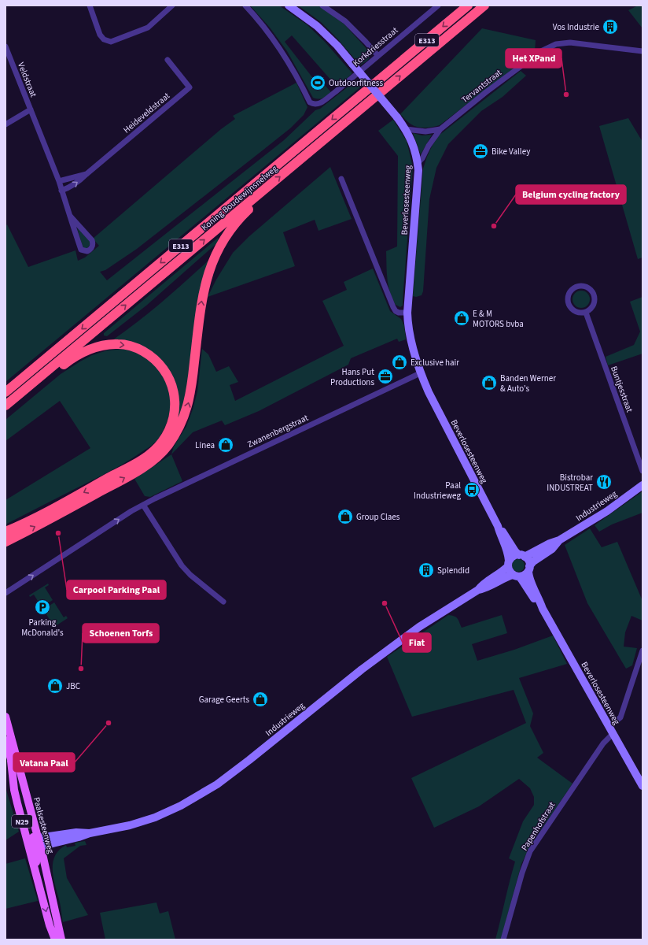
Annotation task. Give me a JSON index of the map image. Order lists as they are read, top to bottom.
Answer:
{
  "streets": {
    "highway": ["E313", "Koning Boudewijnsnelweg"],
    "main road": ["N29", "Paalsesteenweg"],
    "street": [
      "Korkdriesstraat",
      "Veldstraat",
      "Tervantstraat",
      "Heideveldstraat",
      "Beverlosesteenweg",
      "Buntjesstraat",
      "Zwanenbergstraat",
      "Industrieweg",
      "Papenhofstraat"
    ]
  },
  "crossings": [
    ["Tervantstraat", "Beverlosesteenweg"],
    ["Beverlosesteenweg", "Zwanenbergstraat"],
    ["Beverlosesteenweg", "Industrieweg"],
    ["Beverlosesteenweg", "Papenhofstraat"],
    ["Industrieweg", "Paalsesteenweg"]
  ],
  "places": {
    "building": ["Vos Industrie", "Splendid"],
    "sports": ["Outdoorfitness"],
    "other": [
      "Het XPand",
      "Belgium cycling factory",
      "Carpool Parking Paal",
      "Fiat",
      "Schoenen Torfs",
      "Vatana Paal"
    ],
    "office": ["Bike Valley", "Hans Put Productions"],
    "shop": [
      "E & M MOTORS bvba",
      "Exclusive hair",
      "Banden Werner & Auto's",
      "Linea",
      "Group Claes",
      "JBC",
      "Garage Geerts"
    ],
    "restaurant": ["Bistrobar INDUSTREAT"],
    "bus stop": ["Paal Industrieweg"],
    "parking": ["Parking McDonald's"]
  }
}
